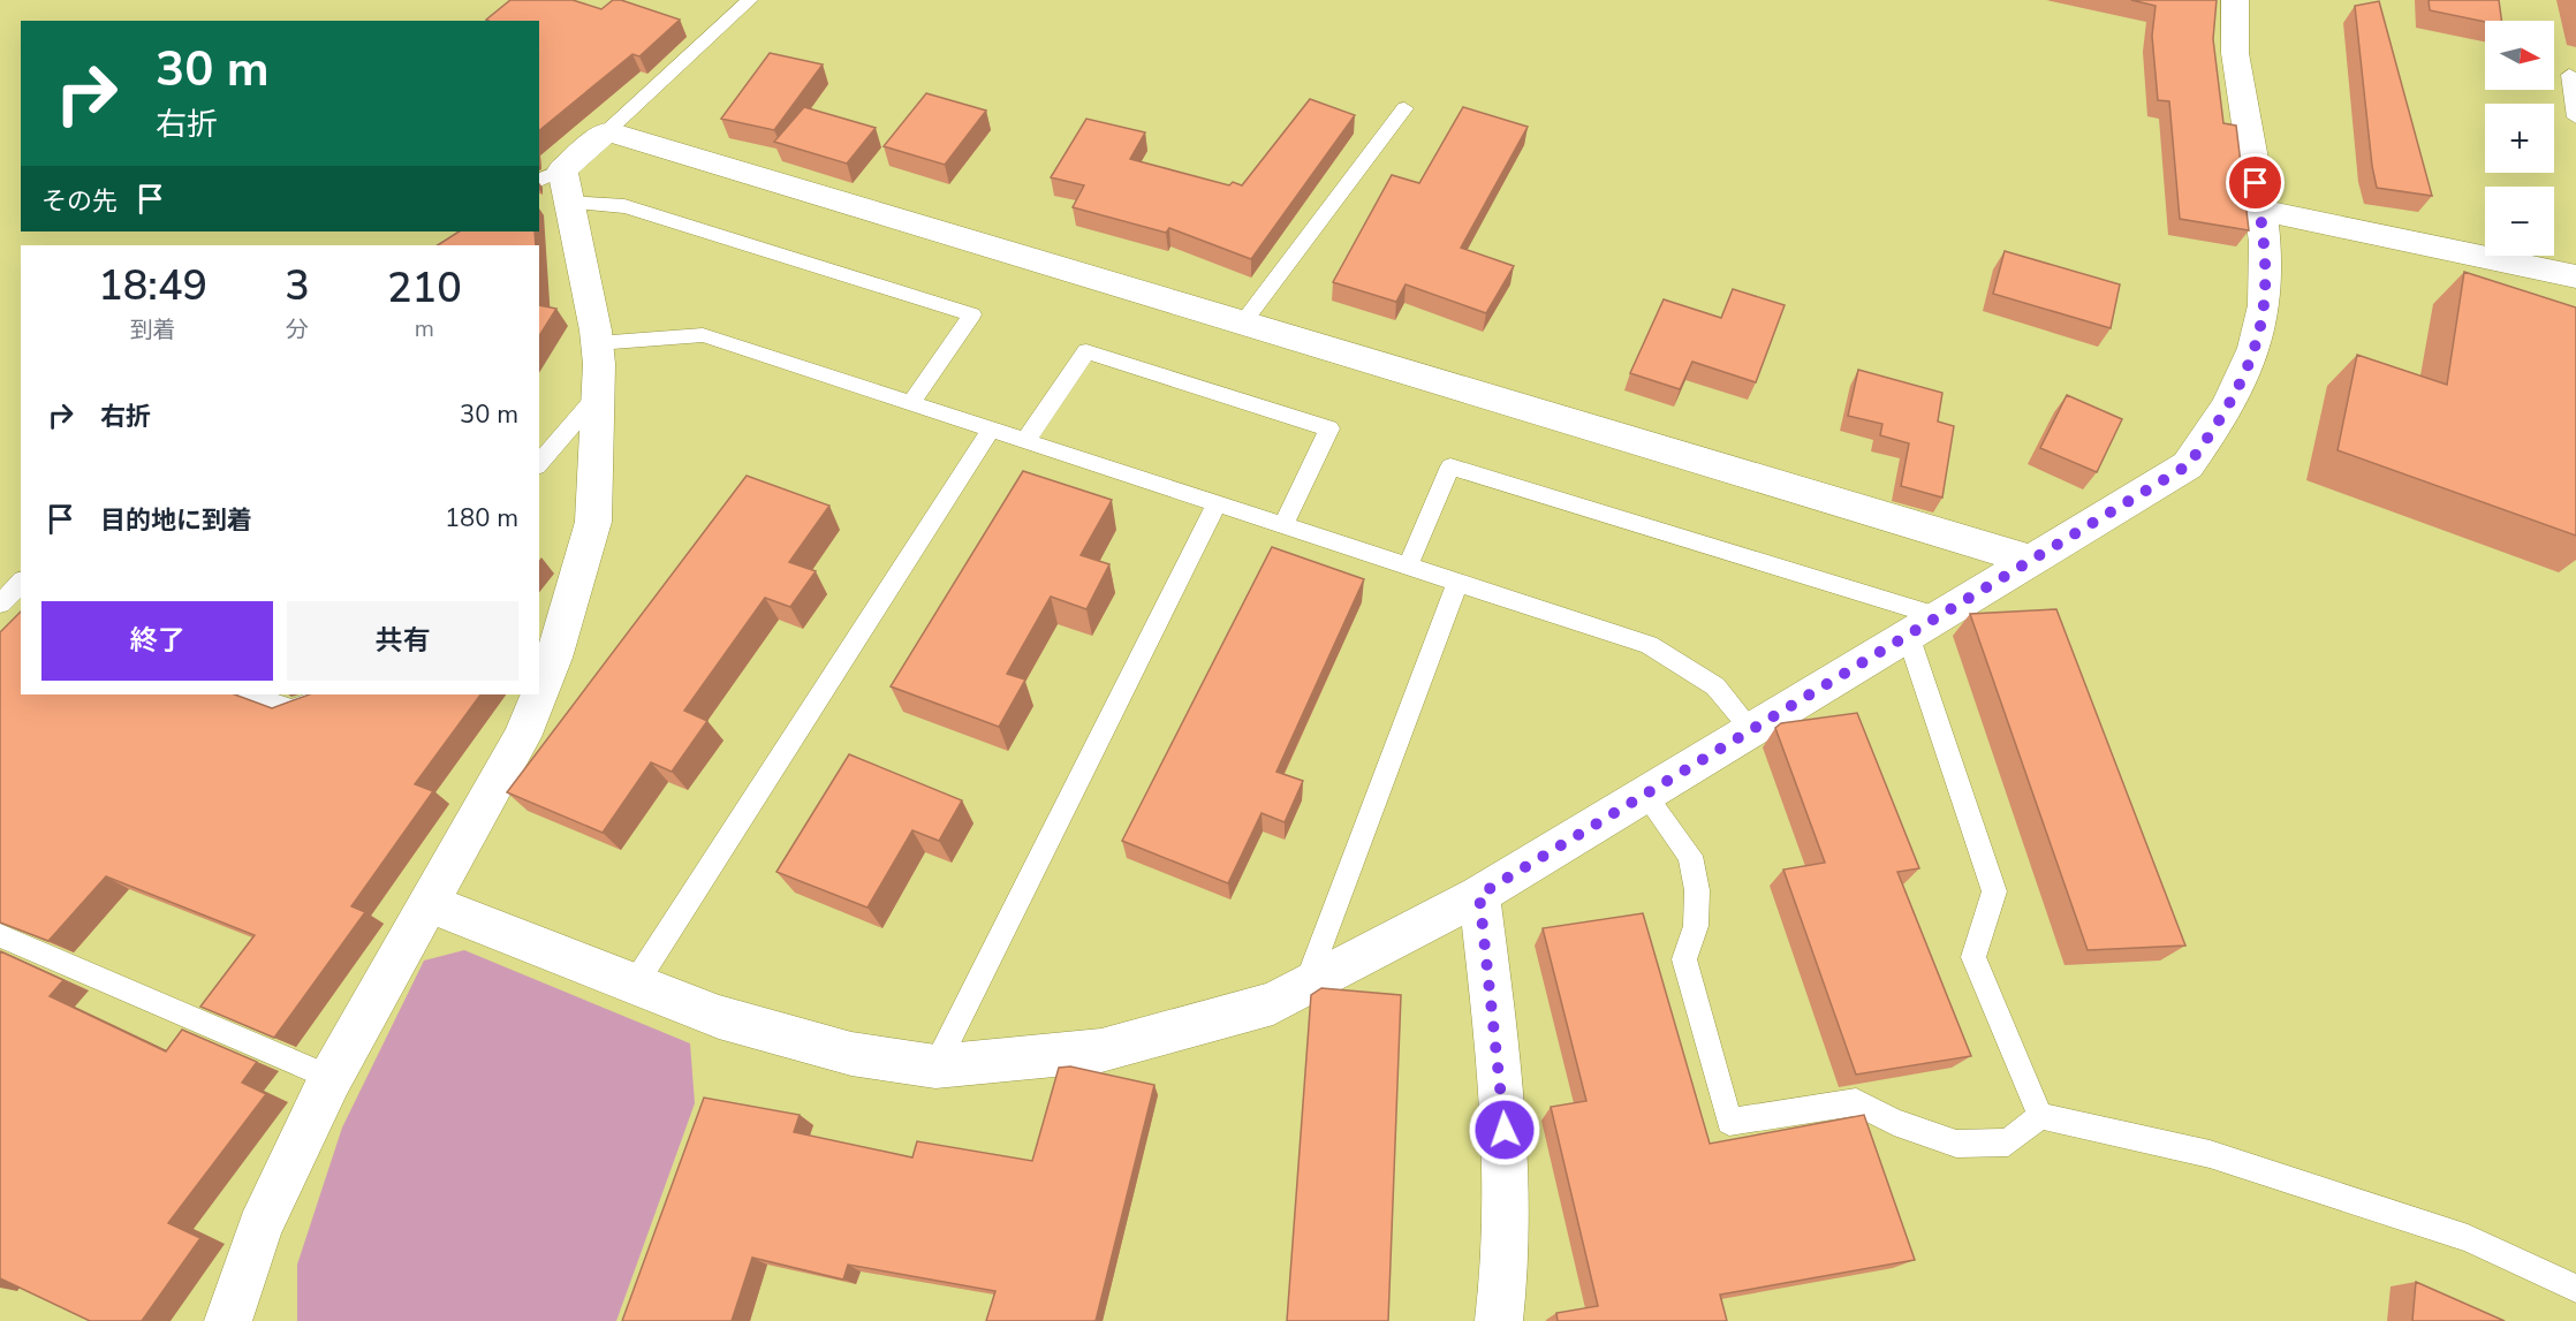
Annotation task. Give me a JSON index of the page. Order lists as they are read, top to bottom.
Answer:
{
  "north": "right",
  "page": {
    "map_buttons": ["+", "−"],
    "turn": ["30 m", "右折"],
    "then": "その先",
    "eta": [
      "18:49",
      "到着",
      "3",
      "分",
      "210",
      "m"
    ],
    "list": [
      {
        "name": "右折",
        "value": "30 m"
      },
      {
        "name": "目的地に到着",
        "value": "180 m"
      }
    ],
    "buttons": ["終了", "共有"]
  }
}
